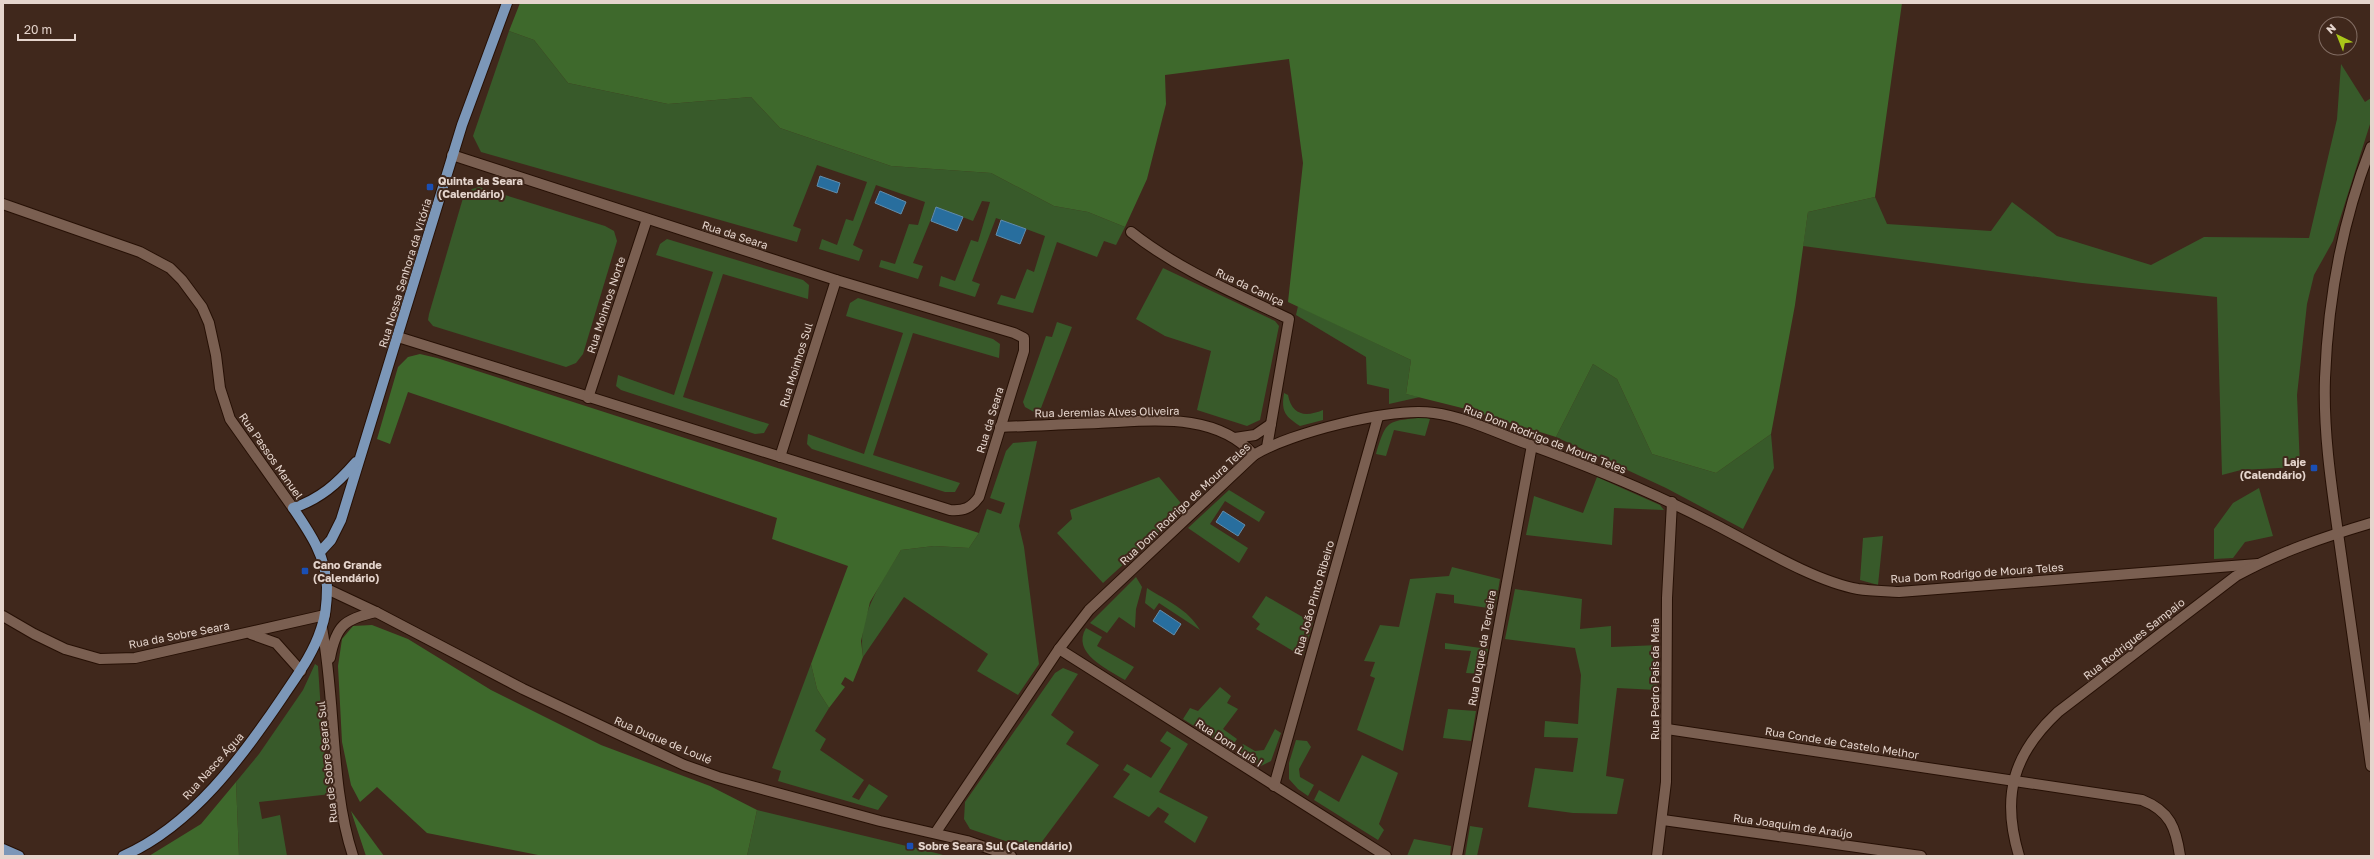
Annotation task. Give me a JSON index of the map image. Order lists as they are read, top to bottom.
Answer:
{
  "streets": {
    "main road": ["Rua Nossa Senhora da Vitória", "Rua Passos Manuel", "Rua Nasce Água"],
    "street": [
      "Rua da Seara",
      "Rua da Caniça",
      "Rua Moinhos Norte",
      "Rua Moinhos Sul",
      "Rua Jeremias Alves Oliveira",
      "Rua Dom Rodrigo de Moura Teles",
      "Rua João Pinto Ribeiro",
      "Rua da Sobre Seara",
      "Rua Rodrigues Sampaio",
      "Rua Duque da Terceira",
      "Rua Pedro Pais da Maia",
      "Rua Duque de Loulé",
      "Rua Dom Luís I",
      "Rua Conde de Castelo Melhor",
      "Rua de Sobre Seara Sul",
      "Rua Joaquim de Araújo"
    ]
  },
  "crossings": [
    ["Rua da Seara", "Rua Nossa Senhora da Vitória"],
    ["Rua da Seara", "Rua Moinhos Norte"],
    ["Rua da Seara", "Rua Moinhos Sul"],
    ["Rua da Seara", "Rua Jeremias Alves Oliveira"],
    ["Rua Nossa Senhora da Vitória", "Rua Passos Manuel"],
    ["Rua da Caniça", "Rua Dom Rodrigo de Moura Teles"],
    ["Rua Jeremias Alves Oliveira", "Rua Dom Rodrigo de Moura Teles"],
    ["Rua Dom Rodrigo de Moura Teles", "Rua João Pinto Ribeiro"],
    ["Rua Dom Rodrigo de Moura Teles", "Rua Rodrigues Sampaio"],
    ["Rua Dom Rodrigo de Moura Teles", "Rua Duque da Terceira"],
    ["Rua Dom Rodrigo de Moura Teles", "Rua Pedro Pais da Maia"],
    ["Rua Dom Rodrigo de Moura Teles", "Rua Duque de Loulé"],
    ["Rua Dom Rodrigo de Moura Teles", "Rua Dom Luís I"],
    ["Rua Passos Manuel", "Rua da Sobre Seara"],
    ["Rua Passos Manuel", "Rua Duque de Loulé"],
    ["Rua Passos Manuel", "Rua de Sobre Seara Sul"],
    ["Rua Passos Manuel", "Rua Nasce Água"],
    ["Rua João Pinto Ribeiro", "Rua Dom Luís I"],
    ["Rua da Sobre Seara", "Rua Nasce Água"],
    ["Rua Rodrigues Sampaio", "Rua Conde de Castelo Melhor"],
    ["Rua Pedro Pais da Maia", "Rua Conde de Castelo Melhor"],
    ["Rua Pedro Pais da Maia", "Rua Joaquim de Araújo"],
    ["Rua Duque de Loulé", "Rua de Sobre Seara Sul"]
  ],
  "places": {
    "transit": [
      "Quinta da Seara (Calendário)",
      "Laje (Calendário)",
      "Cano Grande (Calendário)",
      "Sobre Seara Sul (Calendário)"
    ]
  },
  "scale_bar": "20 m",
  "north": "top left"
}
